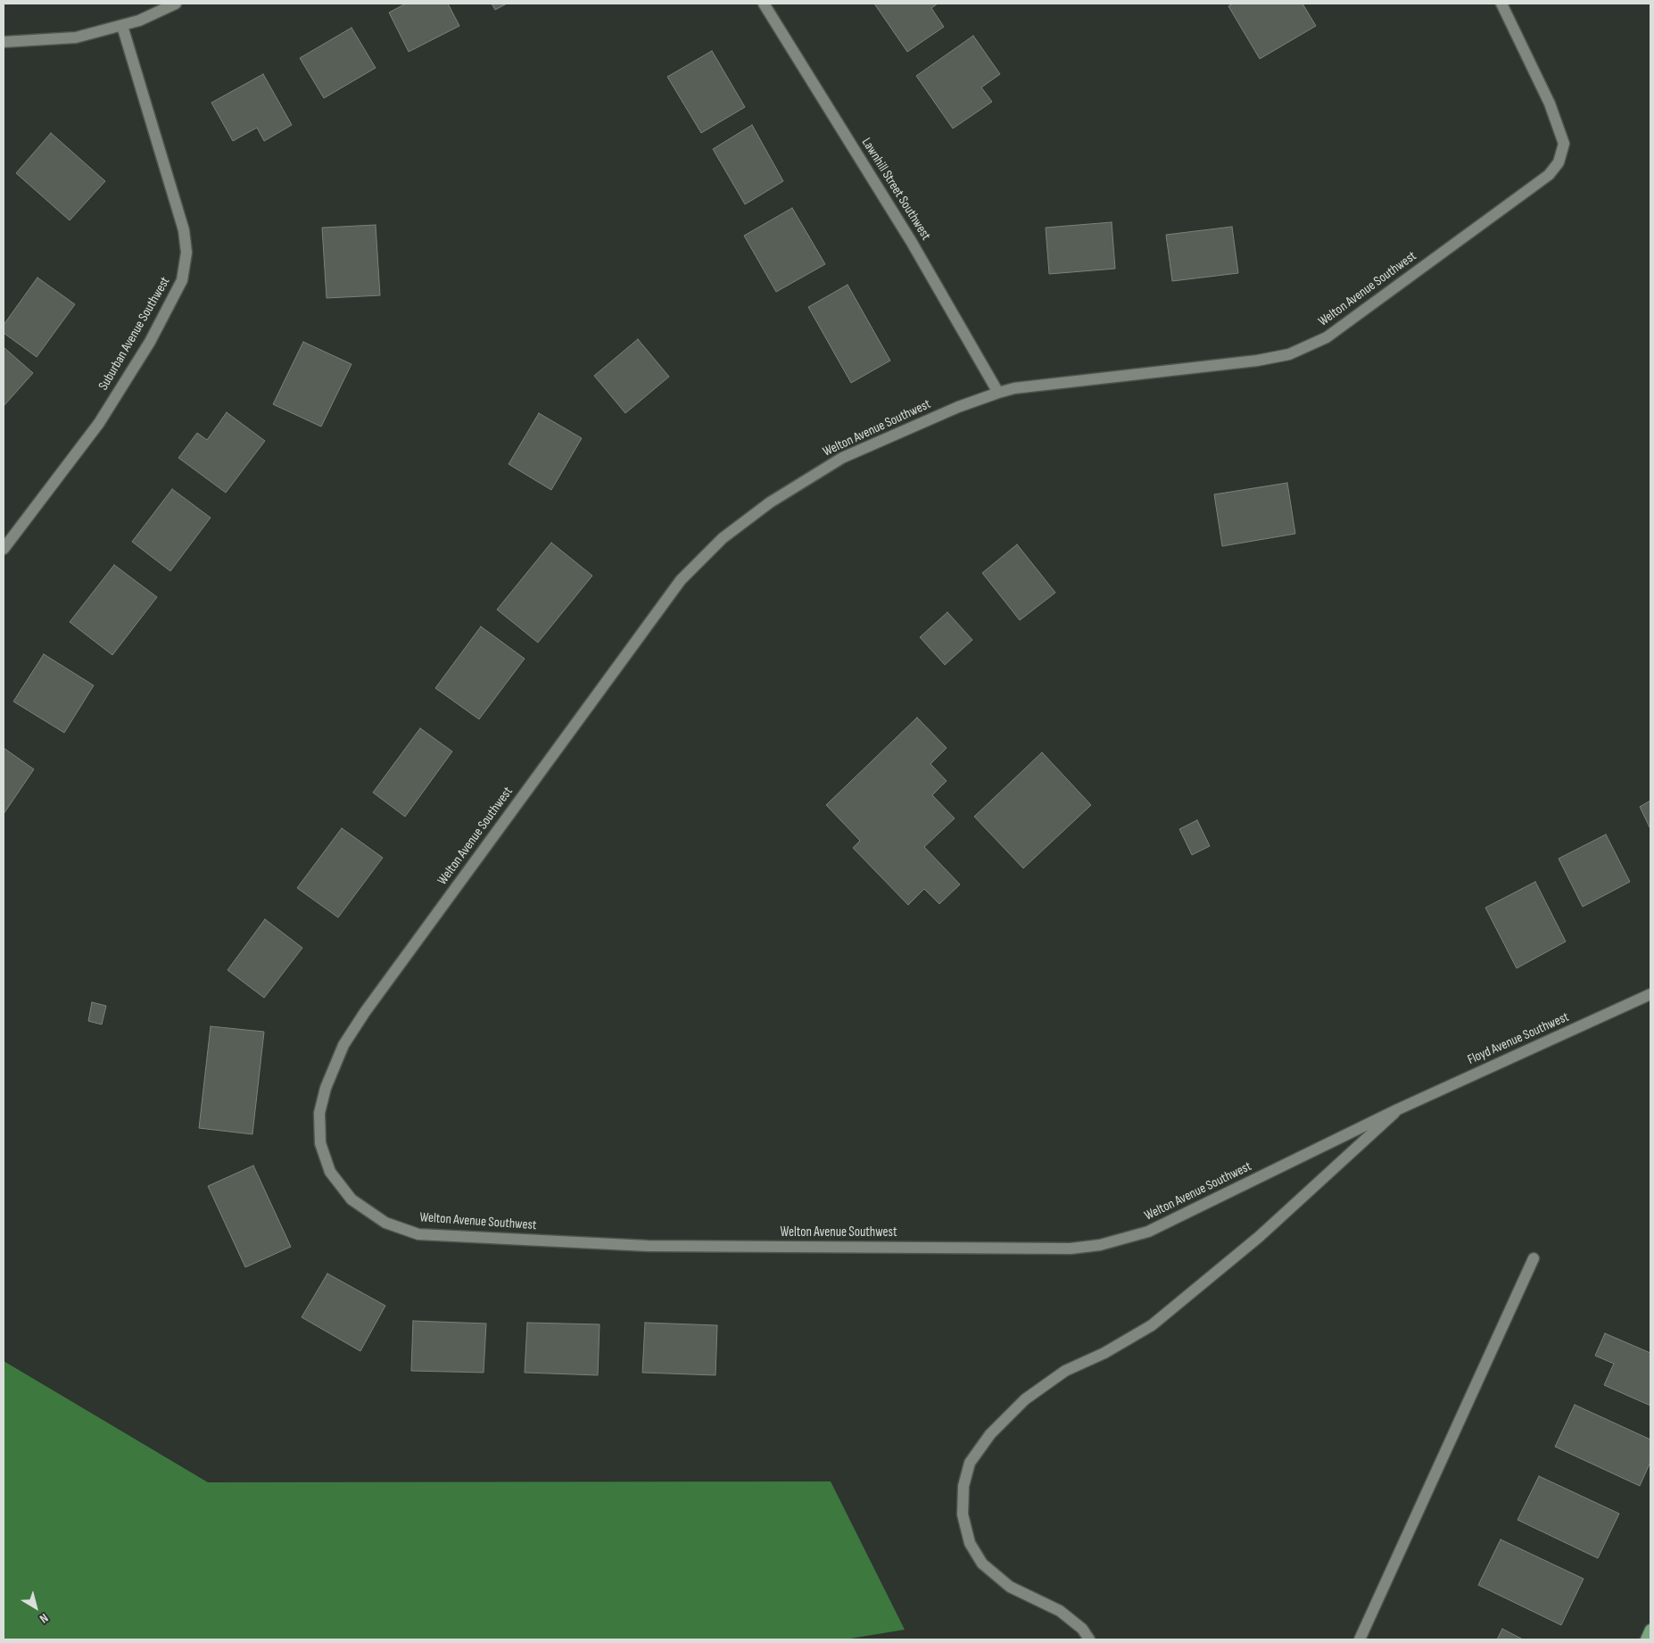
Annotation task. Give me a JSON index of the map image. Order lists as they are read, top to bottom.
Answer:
{
  "streets": {
    "street": [
      "Lawnhill Street Southwest",
      "Welton Avenue Southwest",
      "Suburban Avenue Southwest",
      "Floyd Avenue Southwest"
    ]
  },
  "crossings": [
    ["Lawnhill Street Southwest", "Welton Avenue Southwest"],
    ["Welton Avenue Southwest", "Floyd Avenue Southwest"]
  ],
  "north": "bottom right"
}
